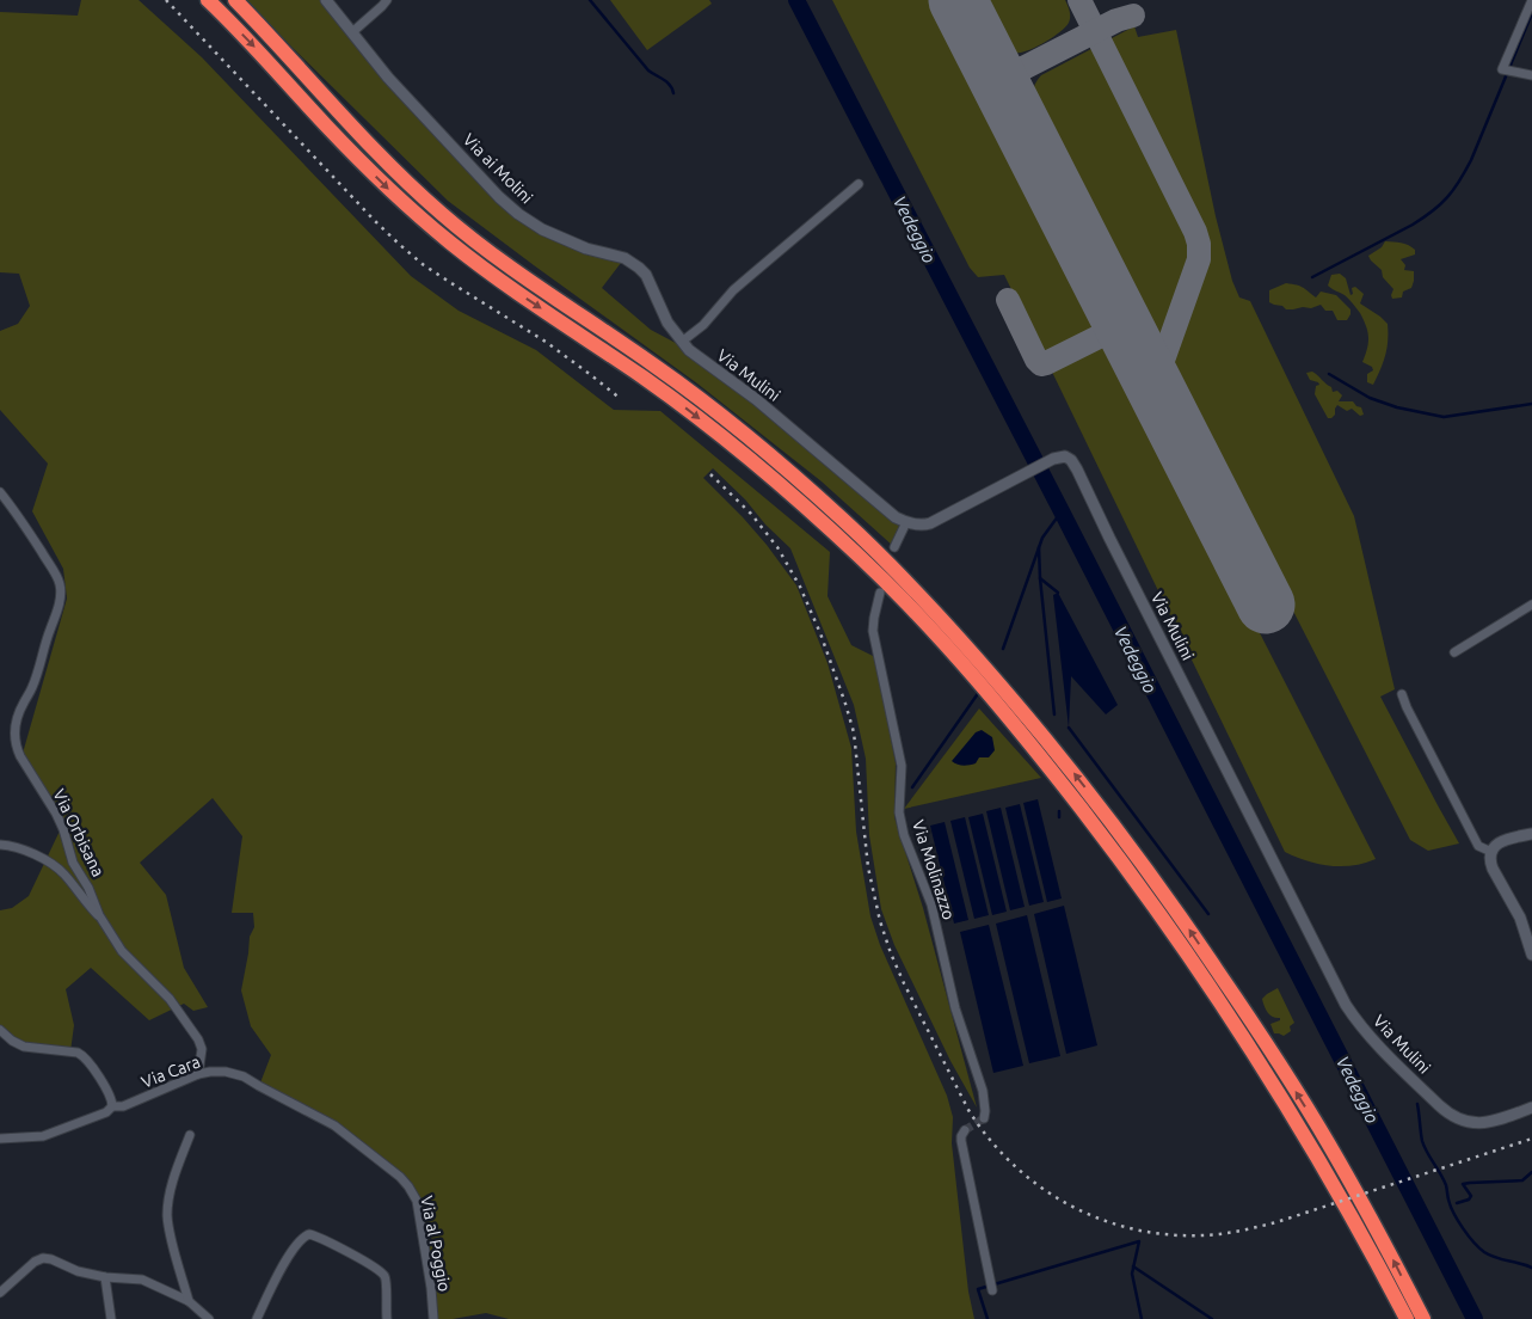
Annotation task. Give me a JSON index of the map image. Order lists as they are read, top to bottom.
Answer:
{
  "streets": {
    "street": [
      "Via ai Molini",
      "Via Mulini",
      "Via Orbisana",
      "Via Molinazzo",
      "Via Cara",
      "Via al Poggio"
    ]
  },
  "crossings": [
    ["Via ai Molini", "Via Mulini"],
    ["Via Orbisana", "Via Cara"],
    ["Via Cara", "Via al Poggio"]
  ],
  "water": ["Vedeggio"]
}
